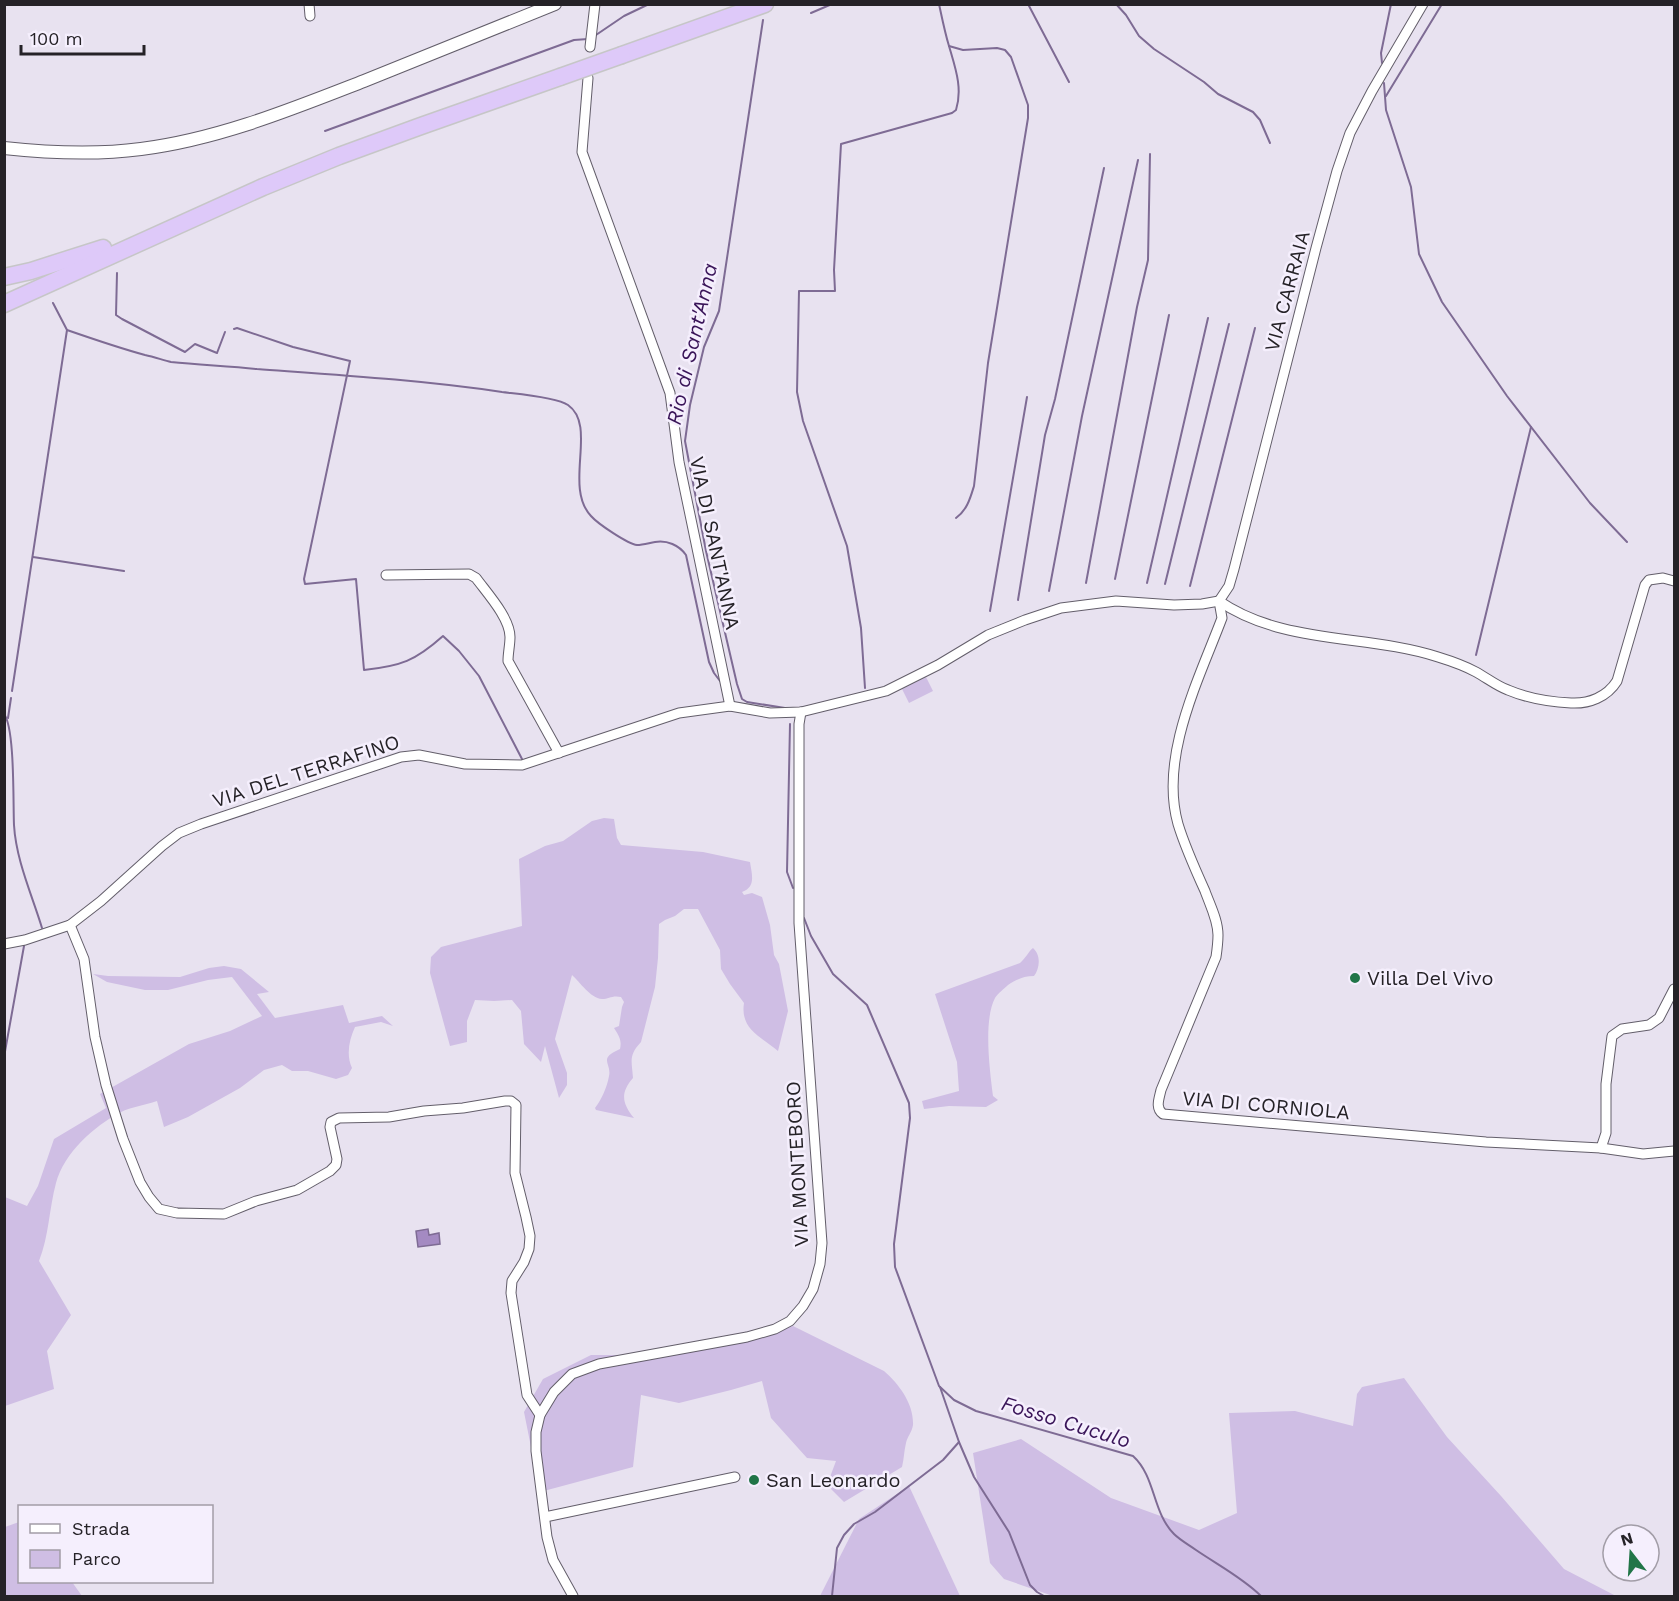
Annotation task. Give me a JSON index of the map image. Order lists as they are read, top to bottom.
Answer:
{
  "streets": {
    "street": [
      "VIA CARRAIA",
      "VIA DI SANT'ANNA",
      "VIA DEL TERRAFINO",
      "VIA DI CORNIOLA",
      "VIA MONTEBORO"
    ]
  },
  "crossings": [
    ["VIA CARRAIA", "VIA DEL TERRAFINO"],
    ["VIA CARRAIA", "VIA DI CORNIOLA"],
    ["VIA DI SANT'ANNA", "VIA DEL TERRAFINO"],
    ["VIA DEL TERRAFINO", "VIA DI CORNIOLA"],
    ["VIA DEL TERRAFINO", "VIA MONTEBORO"]
  ],
  "water": ["Rio di Sant'Anna", "Fosso Cuculo"],
  "places": ["Villa Del Vivo", "San Leonardo"],
  "legend": ["Strada", "Parco"],
  "scale_bar": "100 m",
  "north": "top"
}
